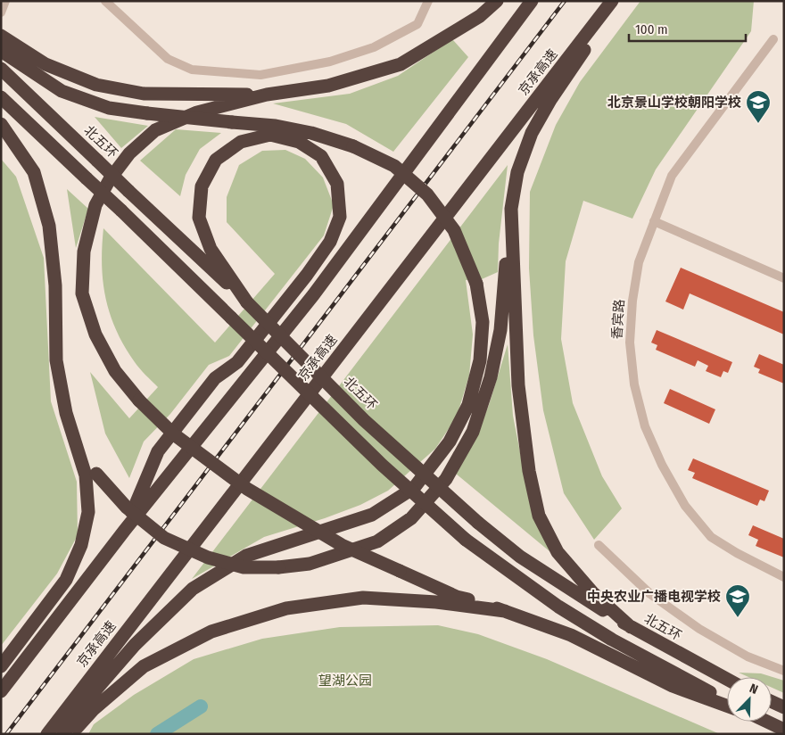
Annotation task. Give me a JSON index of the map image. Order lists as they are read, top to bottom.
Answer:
{
  "streets": {
    "highway": ["京承高速", "北五环"],
    "street": ["香宾路"]
  },
  "parks": ["望湖公园"],
  "places": {
    "school or university": ["北京景山学校朝阳学校", "中央农业广播电视学校"]
  },
  "scale_bar": "100 m",
  "north": "top right"
}
